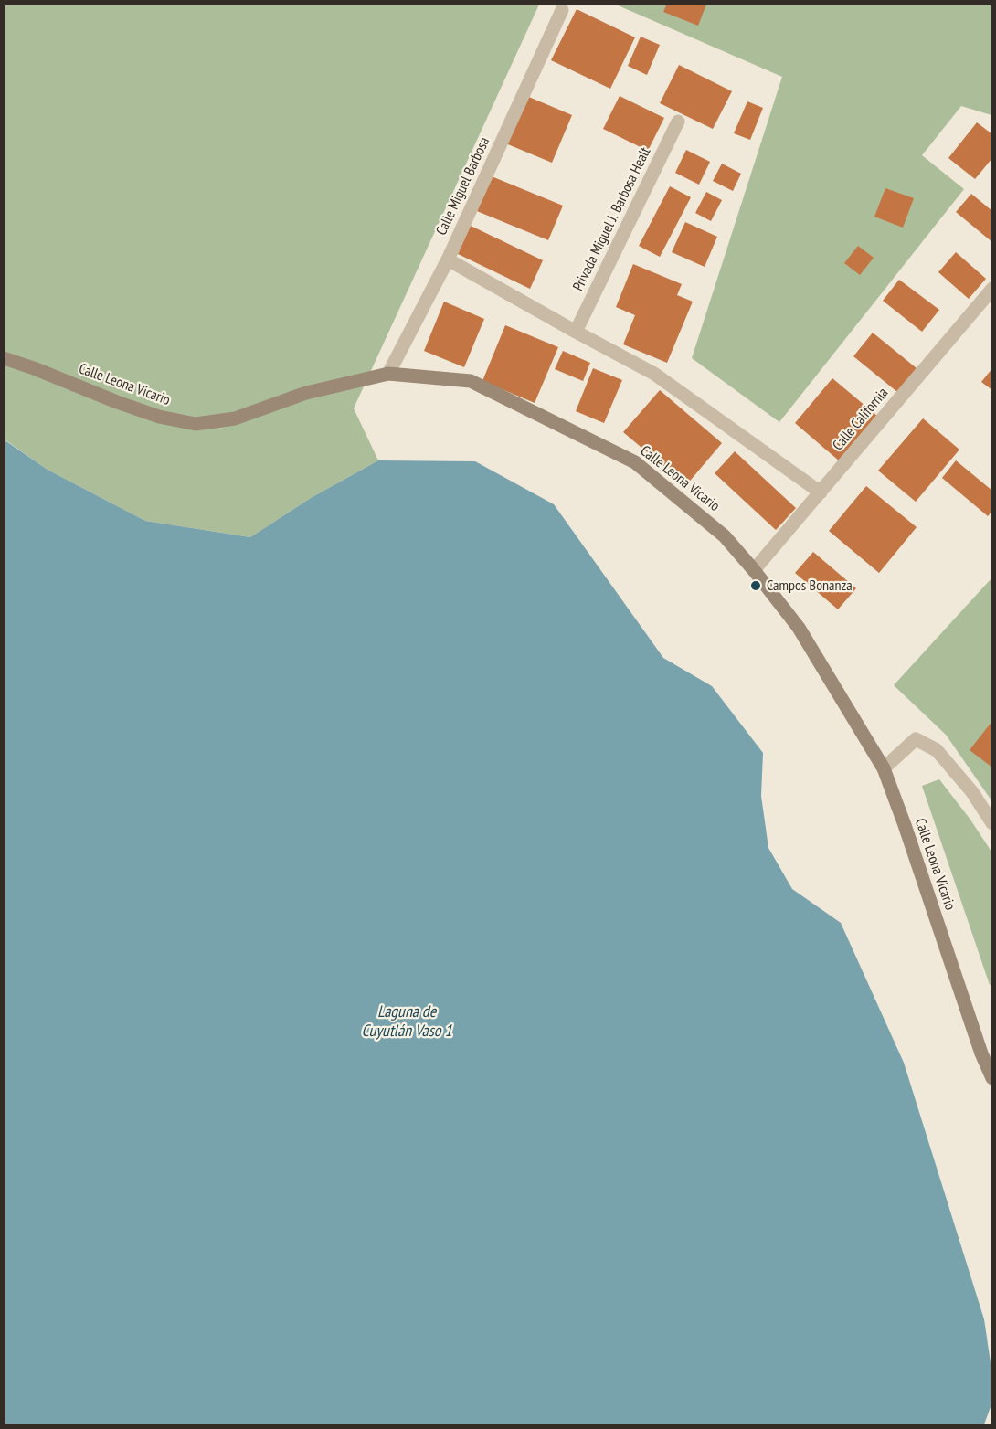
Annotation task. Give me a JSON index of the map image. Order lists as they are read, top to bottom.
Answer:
{
  "streets": {
    "main road": ["Calle Leona Vicario"],
    "street": ["Calle Miguel Barbosa", "Privada Miguel J. Barbosa Healt", "Calle California"]
  },
  "crossings": [
    ["Calle Miguel Barbosa", "Calle Leona Vicario"],
    ["Calle Leona Vicario", "Calle California"]
  ],
  "water": ["Laguna de Cuyutlán Vaso 1"],
  "places": ["Campos Bonanza"]
}
